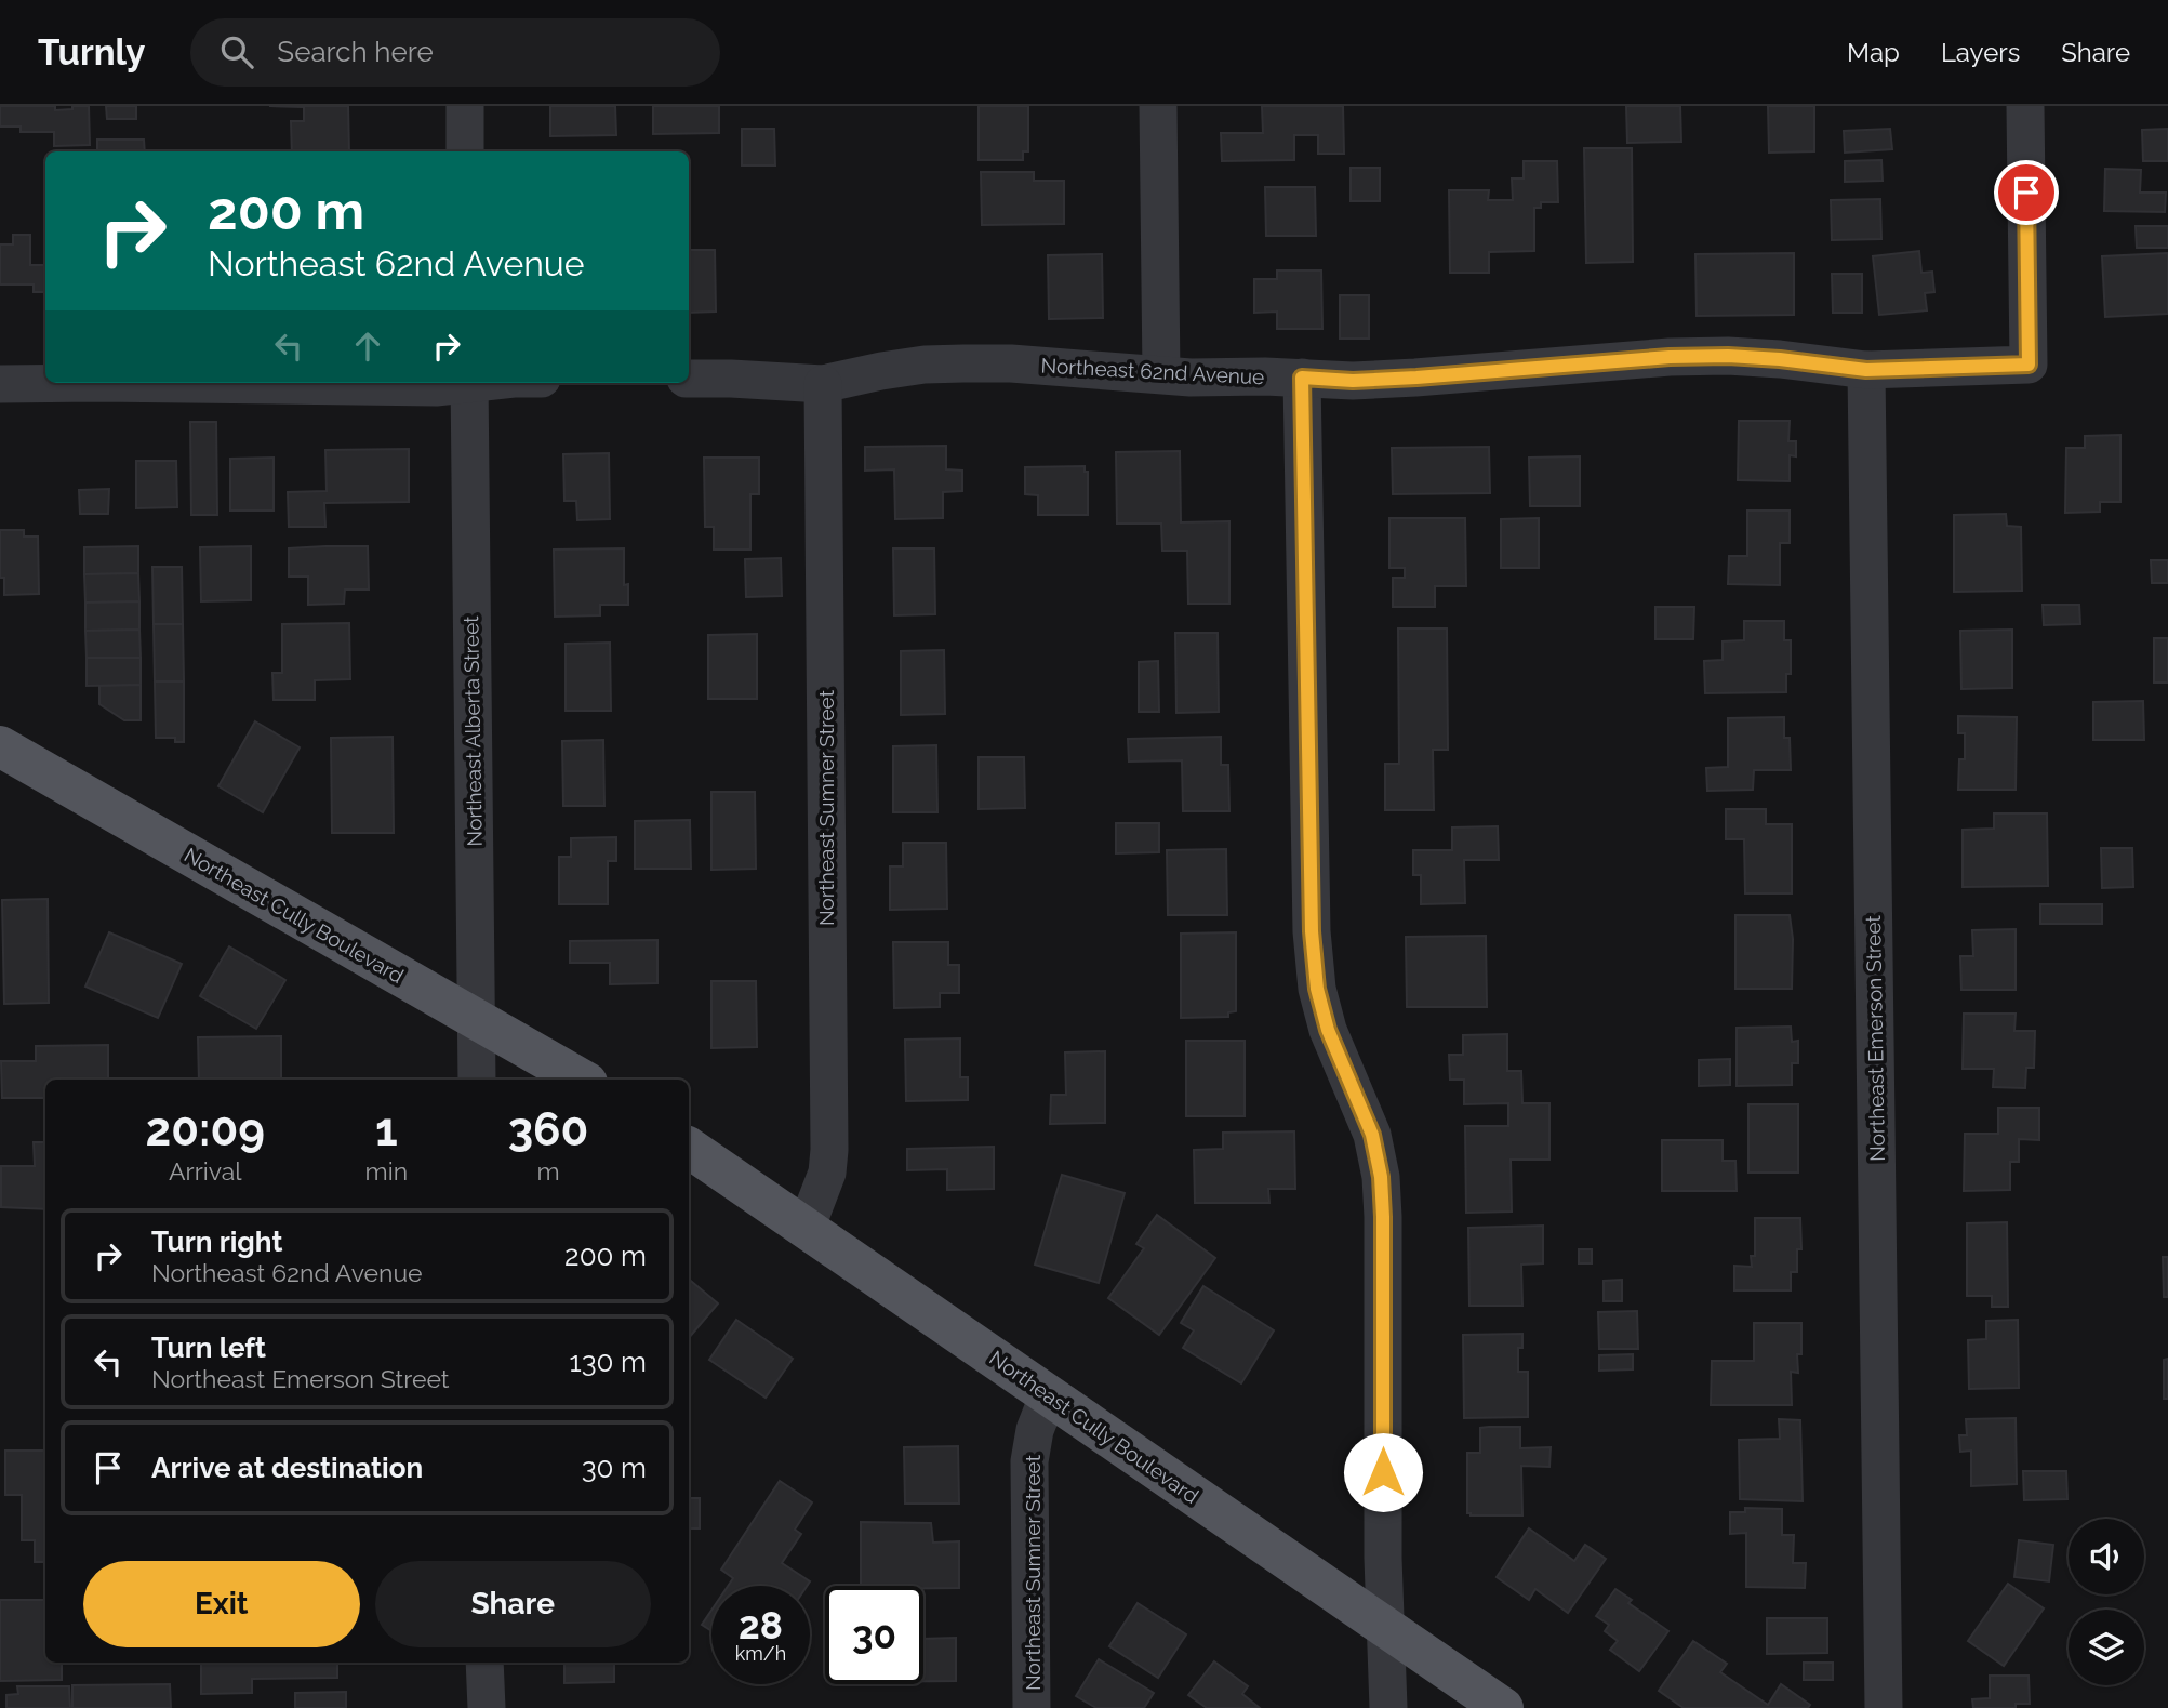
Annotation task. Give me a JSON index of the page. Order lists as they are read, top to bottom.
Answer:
{
  "streets": {
    "main road": ["Northeast Cully Boulevard"],
    "street": [
      "Northeast 62nd Avenue",
      "Northeast Alberta Street",
      "Northeast Sumner Street",
      "Northeast Emerson Street"
    ]
  },
  "crossings": [
    ["Northeast 62nd Avenue", "Northeast Sumner Street"],
    ["Northeast 62nd Avenue", "Northeast Emerson Street"],
    ["Northeast Alberta Street", "Northeast Cully Boulevard"],
    ["Northeast Sumner Street", "Northeast Cully Boulevard"]
  ],
  "page": {
    "header": "Turnly",
    "search": "Search here",
    "nav": ["Map", "Layers", "Share"],
    "turn": ["200 m", "Northeast 62nd Avenue"],
    "eta": [
      "20:09",
      "Arrival",
      "1",
      "min",
      "360",
      "m"
    ],
    "list": [
      {
        "name": "Turn right",
        "note": "Northeast 62nd Avenue",
        "value": "200 m"
      },
      {
        "name": "Turn left",
        "note": "Northeast Emerson Street",
        "value": "130 m"
      },
      {
        "name": "Arrive at destination",
        "value": "30 m"
      }
    ],
    "buttons": ["Exit", "Share"],
    "speed": "28 km/h",
    "limit": "30"
  }
}
